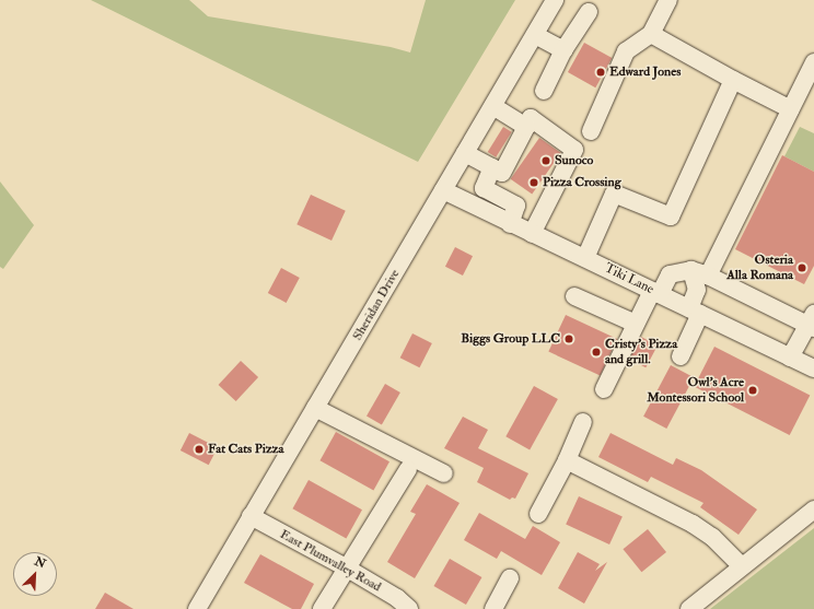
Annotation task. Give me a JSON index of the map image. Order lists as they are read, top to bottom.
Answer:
{
  "streets": {
    "street": ["Tiki Lane", "Sheridan Drive", "East Plumvalley Road"]
  },
  "crossings": [
    ["Tiki Lane", "Sheridan Drive"],
    ["Sheridan Drive", "East Plumvalley Road"]
  ],
  "places": [
    "Edward Jones",
    "Sunoco",
    "Pizza Crossing",
    "Osteria Alla Romana",
    "Biggs Group LLC",
    "Cristy's Pizza and grill.",
    "Owl's Acre Montessori School",
    "Fat Cats Pizza"
  ],
  "north": "top right"
}
